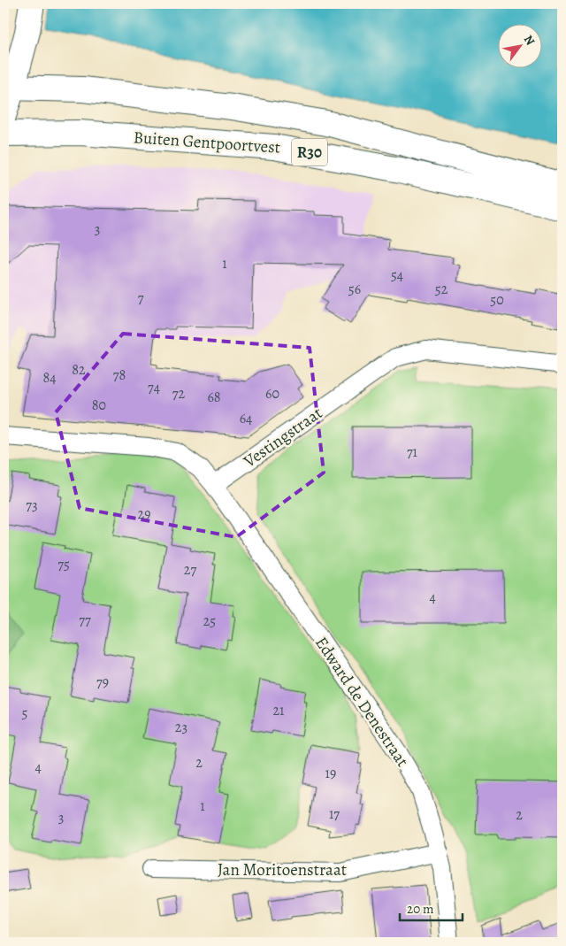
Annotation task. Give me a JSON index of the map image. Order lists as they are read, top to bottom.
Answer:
{
  "streets": {
    "main road": ["Buiten Gentpoortvest", "R30"],
    "street": ["Vestingstraat", "Edward de Denestraat", "Jan Moritoenstraat"]
  },
  "crossings": [
    ["Vestingstraat", "Edward de Denestraat"],
    ["Edward de Denestraat", "Jan Moritoenstraat"]
  ],
  "house_numbers": [
    "3",
    "1",
    "54",
    "56",
    "52",
    "7",
    "50",
    "82",
    "78",
    "84",
    "74",
    "72",
    "60",
    "68",
    "80",
    "64",
    "71",
    "73",
    "29",
    "75",
    "27",
    "4",
    "77",
    "25",
    "79",
    "21",
    "5",
    "23",
    "2",
    "4",
    "19",
    "1",
    "17",
    "2",
    "3"
  ],
  "scale_bar": "20 m",
  "north": "top right"
}
